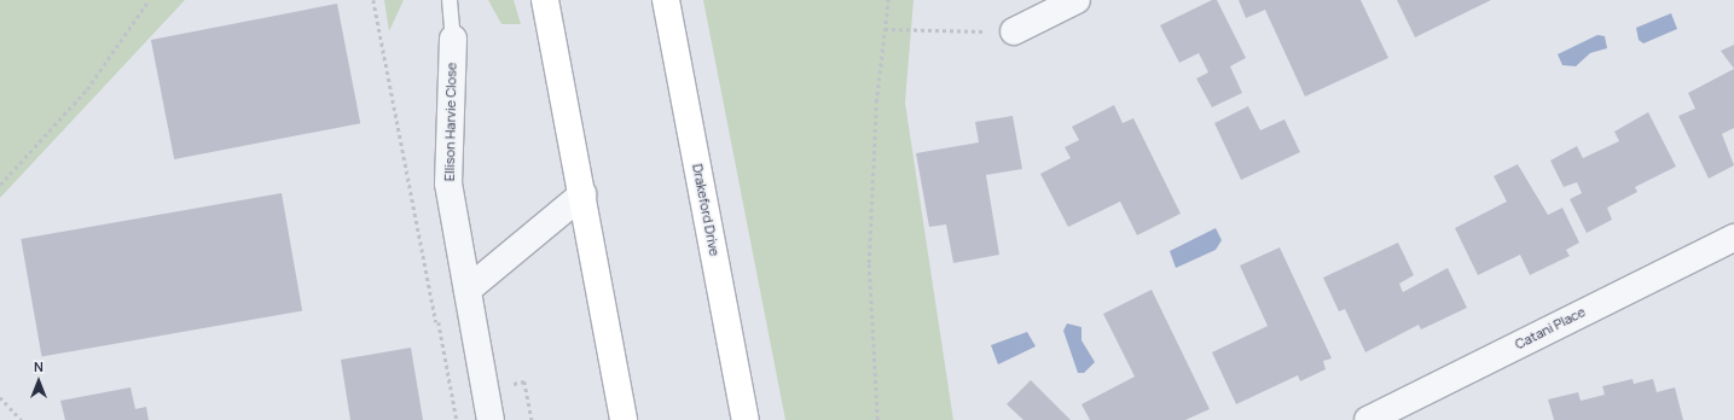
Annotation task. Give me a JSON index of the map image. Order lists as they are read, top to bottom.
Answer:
{
  "streets": {
    "highway": ["Drakeford Drive"],
    "street": ["Ellison Harvie Close", "Catani Place"]
  },
  "north": "top"
}
